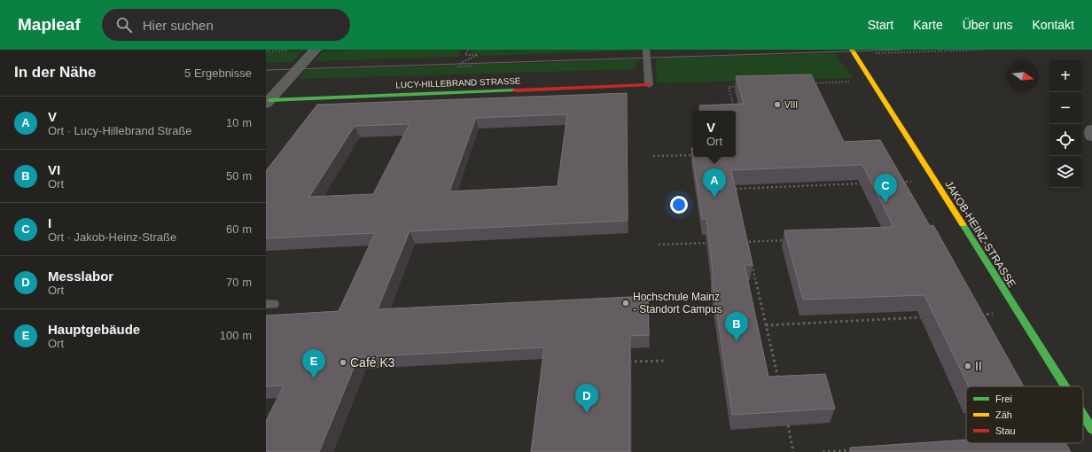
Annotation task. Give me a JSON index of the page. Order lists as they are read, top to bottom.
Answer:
{
  "streets": {
    "street": ["LUCY-HILLEBRAND STRASSE", "JAKOB-HEINZ-STRASSE"]
  },
  "places": [
    "VIII",
    "Hochschule Mainz - Standort Campus",
    "Café K3",
    "II"
  ],
  "legend": ["Frei", "Zäh", "Stau"],
  "north": "right",
  "page": {
    "header": "Mapleaf",
    "search": "Hier suchen",
    "nav": [
      "Start",
      "Karte",
      "Über uns",
      "Kontakt"
    ],
    "heading": ["In der Nähe", "5 Ergebnisse"],
    "map_buttons": ["+", "−"],
    "list": [
      {
        "mark": "A",
        "name": "V",
        "note": "Ort · Lucy-Hillebrand Straße",
        "value": "10 m"
      },
      {
        "mark": "B",
        "name": "VI",
        "note": "Ort",
        "value": "50 m"
      },
      {
        "mark": "C",
        "name": "I",
        "note": "Ort · Jakob-Heinz-Straße",
        "value": "60 m"
      },
      {
        "mark": "D",
        "name": "Messlabor",
        "note": "Ort",
        "value": "70 m"
      },
      {
        "mark": "E",
        "name": "Hauptgebäude",
        "note": "Ort",
        "value": "100 m"
      }
    ],
    "popup": ["V", "Ort"],
    "pins": [
      "A",
      "C",
      "B",
      "E",
      "D"
    ]
  }
}
